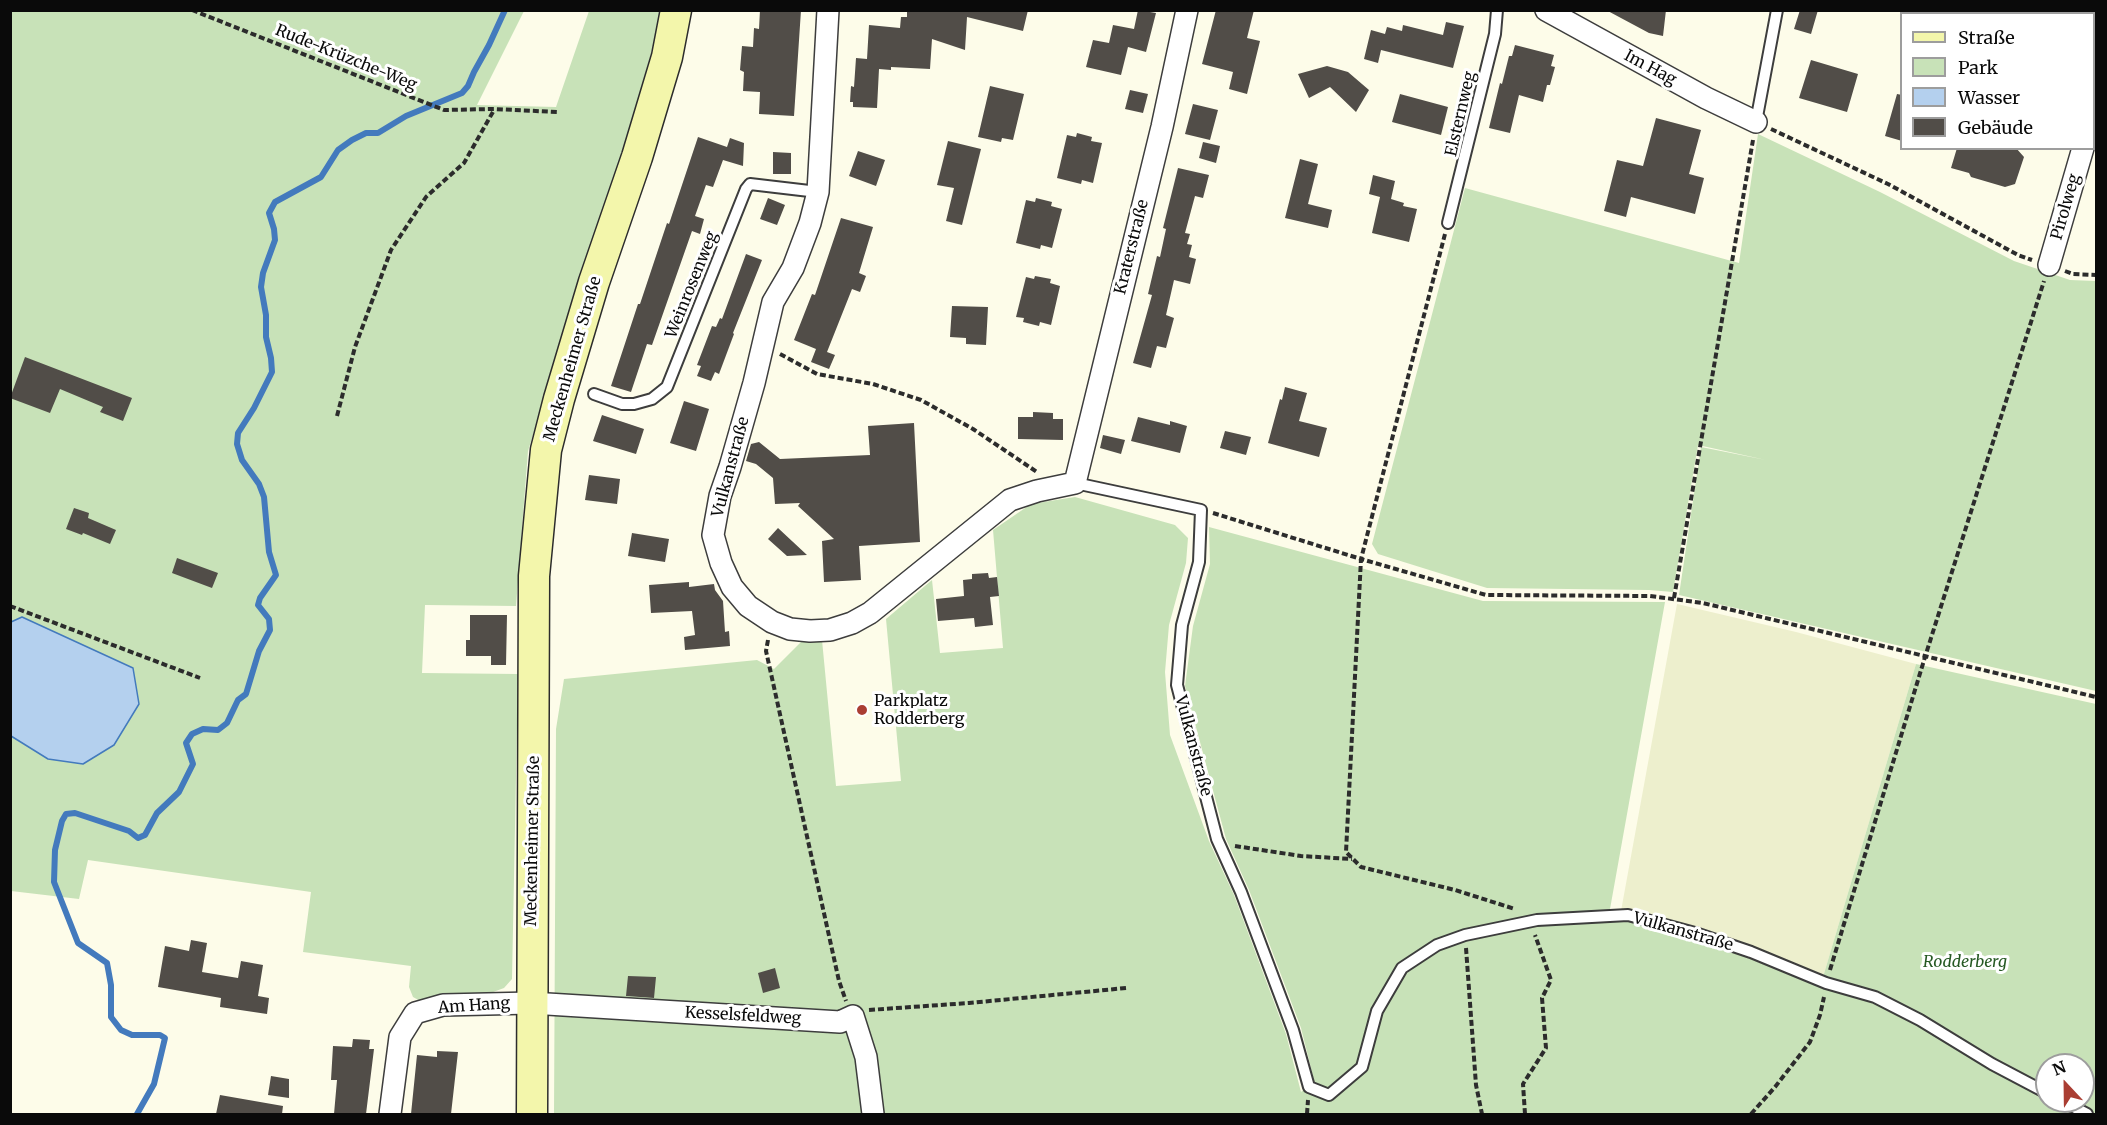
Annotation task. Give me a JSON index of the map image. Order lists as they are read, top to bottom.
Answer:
{
  "streets": {
    "main road": ["Meckenheimer Straße"],
    "street": [
      "Im Hag",
      "Pirolweg",
      "Kraterstraße",
      "Vulkanstraße",
      "Am Hang",
      "Kesselsfeldweg"
    ],
    "lane": ["Elsternweg", "Weinrosenweg"],
    "path": ["Rude-Krüzche-Weg"]
  },
  "crossings": [
    ["Kraterstraße", "Vulkanstraße"],
    ["Weinrosenweg", "Vulkanstraße"],
    ["Meckenheimer Straße", "Am Hang"],
    ["Meckenheimer Straße", "Kesselsfeldweg"],
    ["Am Hang", "Kesselsfeldweg"]
  ],
  "parks": ["Rodderberg"],
  "places": ["Parkplatz Rodderberg"],
  "legend": [
    "Straße",
    "Park",
    "Wasser",
    "Gebäude"
  ],
  "north": "top"
}
